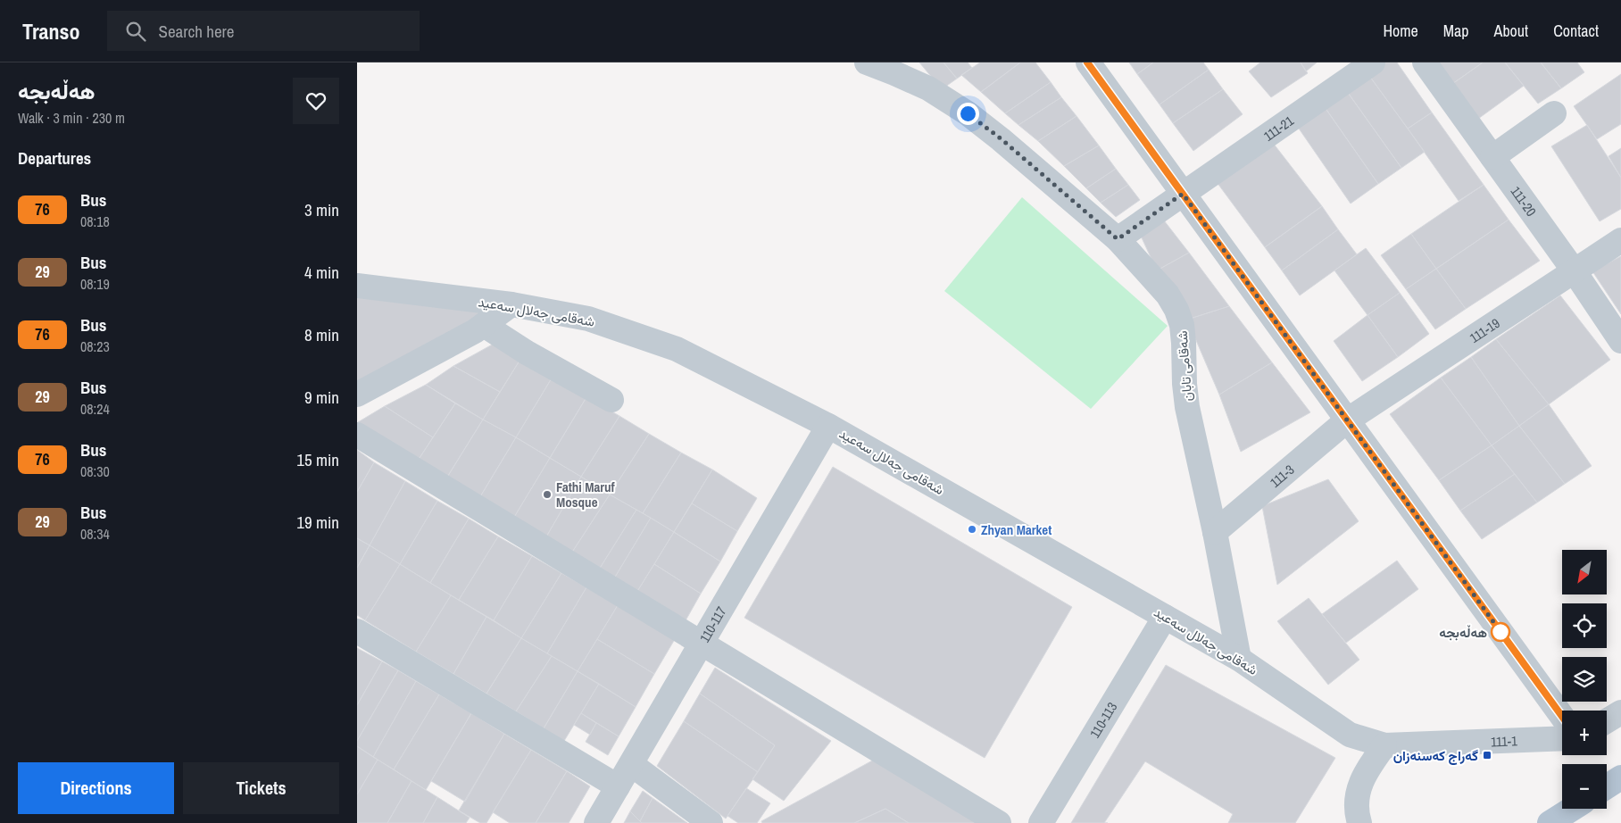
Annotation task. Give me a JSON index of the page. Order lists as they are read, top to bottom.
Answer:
{
  "streets": {
    "street": [
      "111-21",
      "111-20",
      "شەقامی جەلال سەعید",
      "111-19",
      "شەقامی تابان",
      "111-3",
      "110-117",
      "110-113",
      "111-1"
    ]
  },
  "crossings": [
    ["111-21", "شەقامی تابان"],
    ["111-20", "111-19"],
    ["شەقامی جەلال سەعید", "شەقامی تابان"],
    ["شەقامی جەلال سەعید", "110-117"],
    ["شەقامی جەلال سەعید", "110-113"],
    ["شەقامی جەلال سەعید", "111-1"],
    ["111-19", "111-3"],
    ["شەقامی تابان", "111-3"]
  ],
  "places": {
    "other": ["Fathi Maruf Mosque", "Zhyan Market", "هەڵەبجە"],
    "transit": ["گەراج کەسنەزان"]
  },
  "lines": ["bus line 76"],
  "north": "bottom left",
  "page": {
    "header": "Transo",
    "search": "Search here",
    "nav": [
      "Home",
      "Map",
      "About",
      "Contact"
    ],
    "heading": [
      ["هەڵەبجە", "Walk · 3 min · 230 m"],
      "Departures"
    ],
    "list": [
      {
        "mark": "76",
        "name": "Bus",
        "note": "08:18",
        "value": "3 min"
      },
      {
        "mark": "29",
        "name": "Bus",
        "note": "08:19",
        "value": "4 min"
      },
      {
        "mark": "76",
        "name": "Bus",
        "note": "08:23",
        "value": "8 min"
      },
      {
        "mark": "29",
        "name": "Bus",
        "note": "08:24",
        "value": "9 min"
      },
      {
        "mark": "76",
        "name": "Bus",
        "note": "08:30",
        "value": "15 min"
      },
      {
        "mark": "29",
        "name": "Bus",
        "note": "08:34",
        "value": "19 min"
      }
    ],
    "map_buttons": ["+", "−"],
    "buttons": ["Directions", "Tickets"]
  }
}
